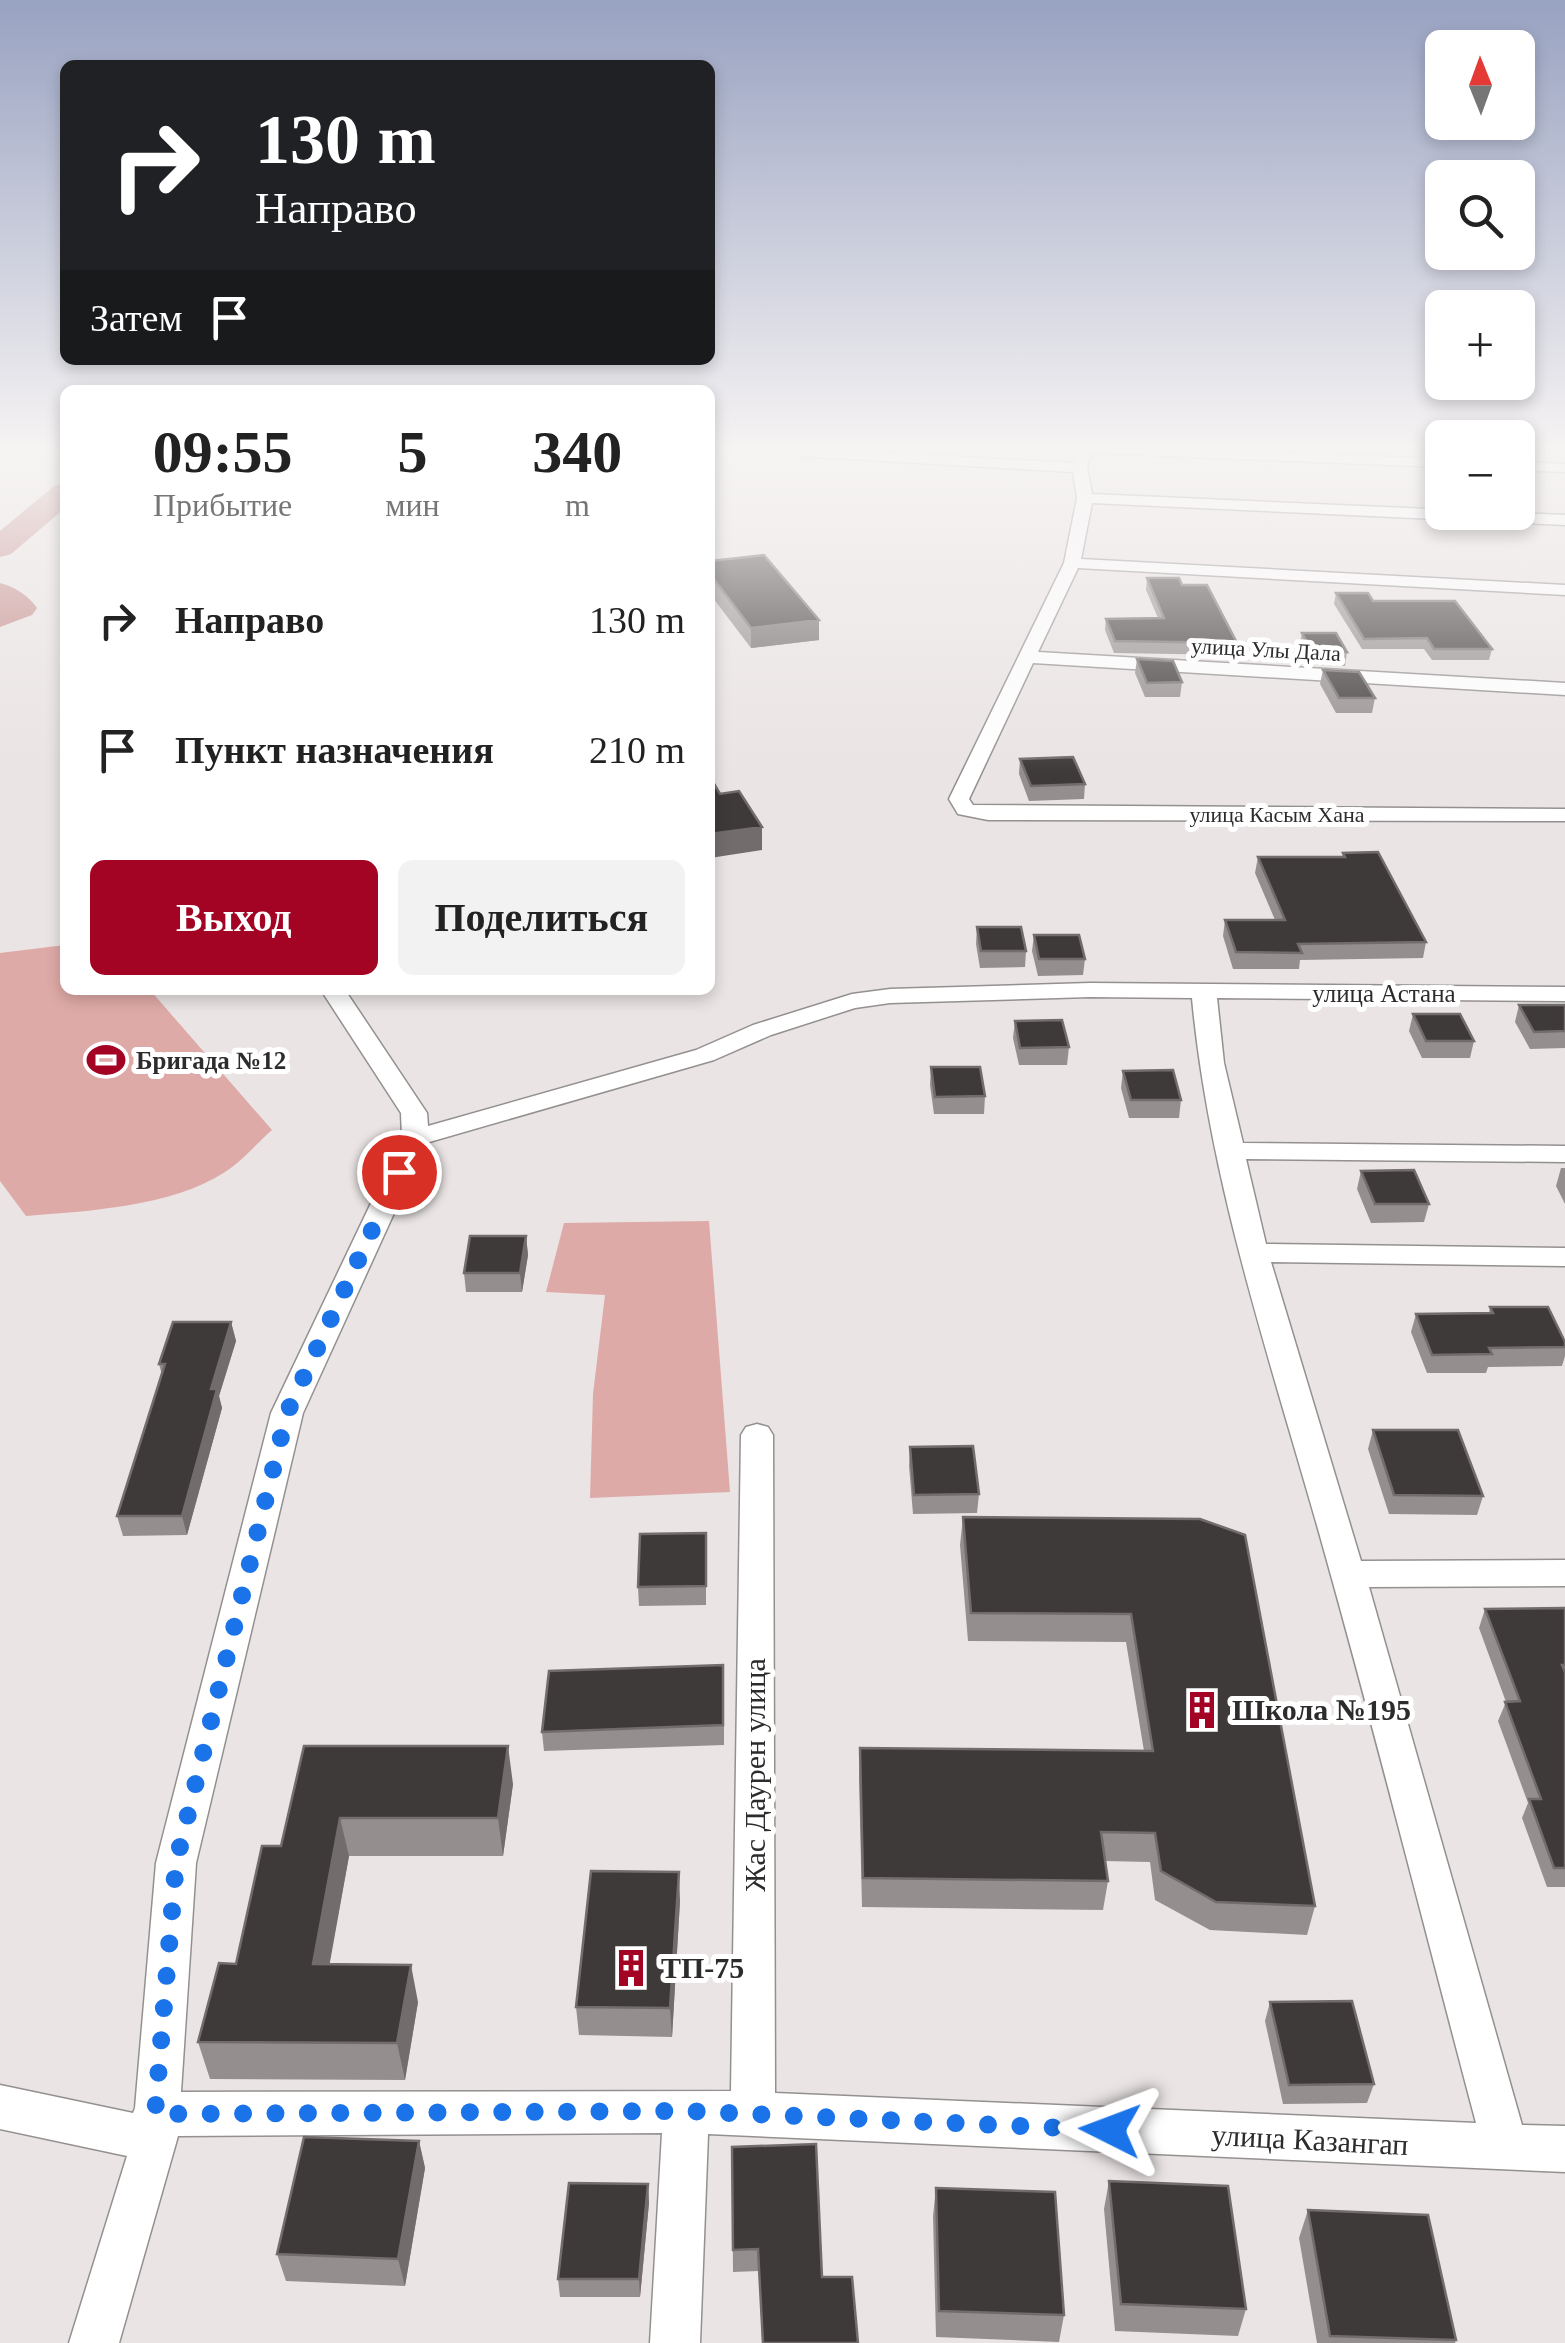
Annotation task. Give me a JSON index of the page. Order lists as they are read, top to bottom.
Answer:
{
  "streets": {
    "street": [
      "улица Улы Дала",
      "улица Касым Хана",
      "улица Астана",
      "Жас Даурен улица",
      "улица Казангап"
    ]
  },
  "crossings": [
    ["улица Улы Дала", "улица Касым Хана"],
    ["Жас Даурен улица", "улица Казангап"]
  ],
  "places": {
    "sports": ["Бригада №12"],
    "building": ["Школа №195", "ТП-75"]
  },
  "north": "top",
  "page": {
    "map_buttons": ["+", "−"],
    "turn": ["130 m", "Направо"],
    "then": "Затем",
    "eta": [
      "09:55",
      "Прибытие",
      "5",
      "мин",
      "340",
      "m"
    ],
    "list": [
      {
        "name": "Направо",
        "value": "130 m"
      },
      {
        "name": "Пункт назначения",
        "value": "210 m"
      }
    ],
    "buttons": ["Выход", "Поделиться"]
  }
}
